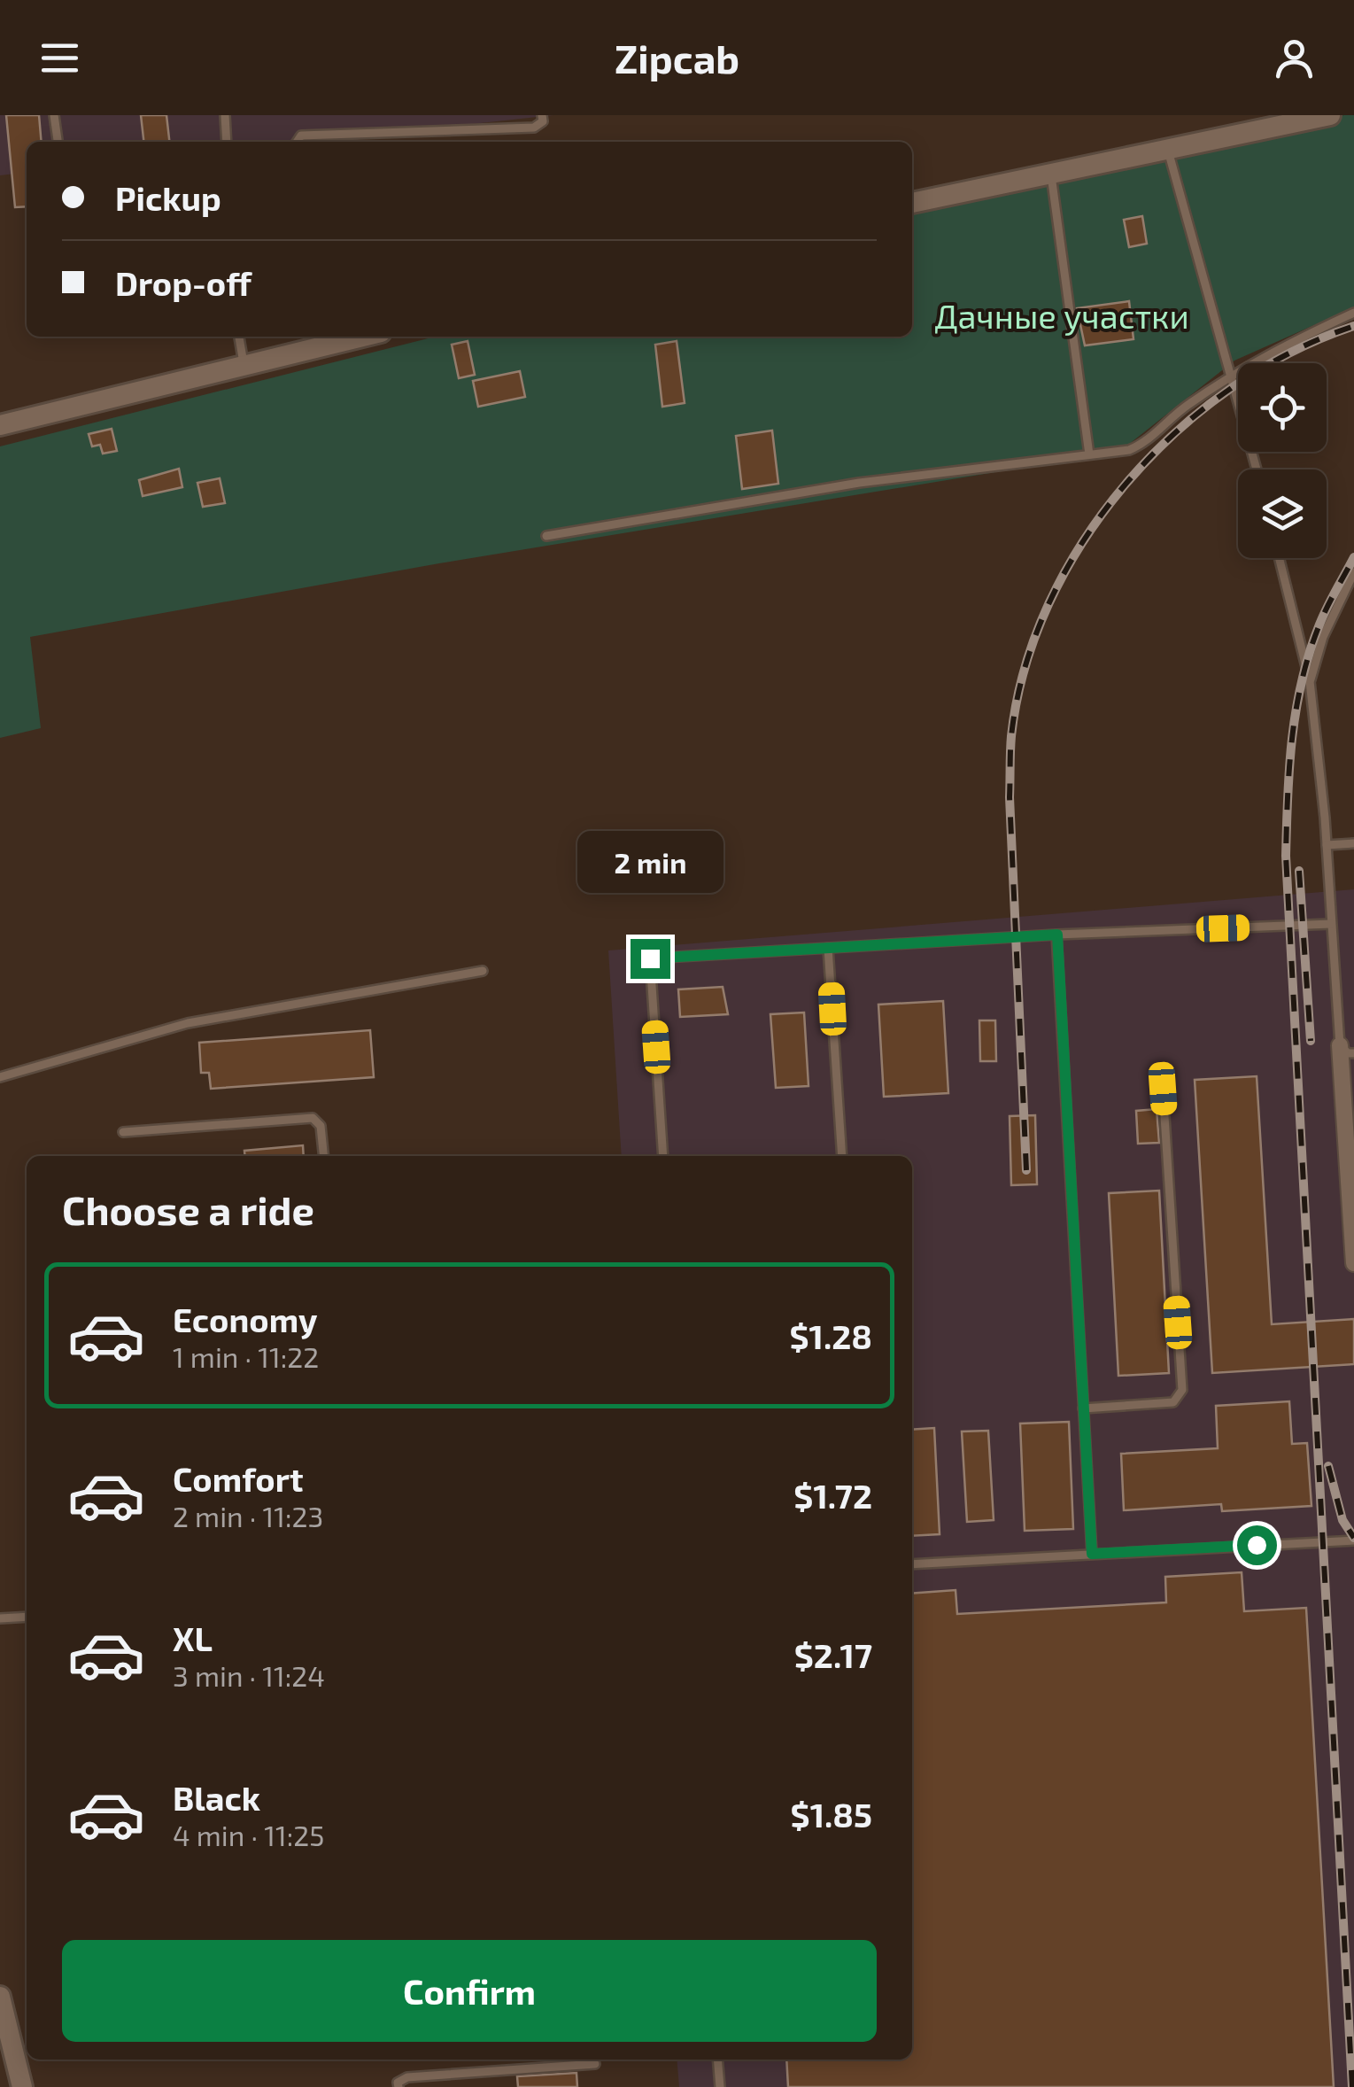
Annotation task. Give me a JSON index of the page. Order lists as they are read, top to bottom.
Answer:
{
  "parks": ["Дачные участки"],
  "page": {
    "header": "Zipcab",
    "banner": ["Pickup", "Drop-off"],
    "bubble": "2 min",
    "heading": "Choose a ride",
    "list": [
      {
        "name": "Economy",
        "note": "1 min · 11:22",
        "value": "$1.28"
      },
      {
        "name": "Comfort",
        "note": "2 min · 11:23",
        "value": "$1.72"
      },
      {
        "name": "XL",
        "note": "3 min · 11:24",
        "value": "$2.17"
      },
      {
        "name": "Black",
        "note": "4 min · 11:25",
        "value": "$1.85"
      }
    ],
    "buttons": "Confirm"
  }
}
